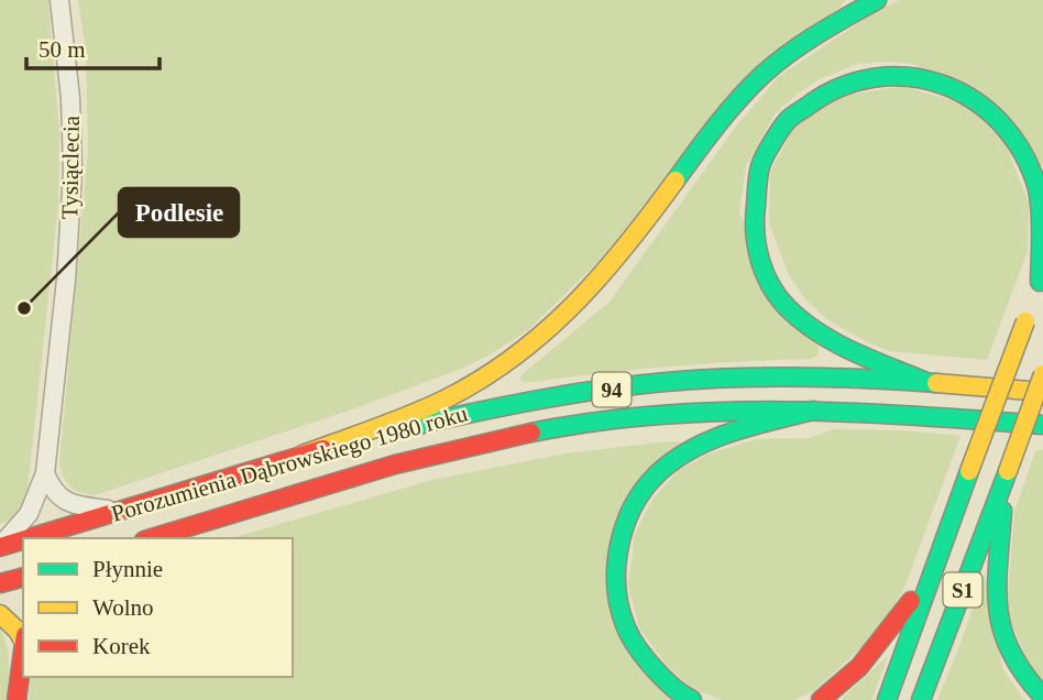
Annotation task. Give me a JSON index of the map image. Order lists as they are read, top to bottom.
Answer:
{
  "streets": {
    "main road": ["94", "Porozumienia Dąbrowskiego 1980 roku", "S1"],
    "street": ["Tysiąclecia"]
  },
  "crossings": [
    ["Tysiąclecia", "Porozumienia Dąbrowskiego 1980 roku"]
  ],
  "places": ["Podlesie"],
  "legend": ["Płynnie", "Wolno", "Korek"],
  "scale_bar": "50 m"
}
